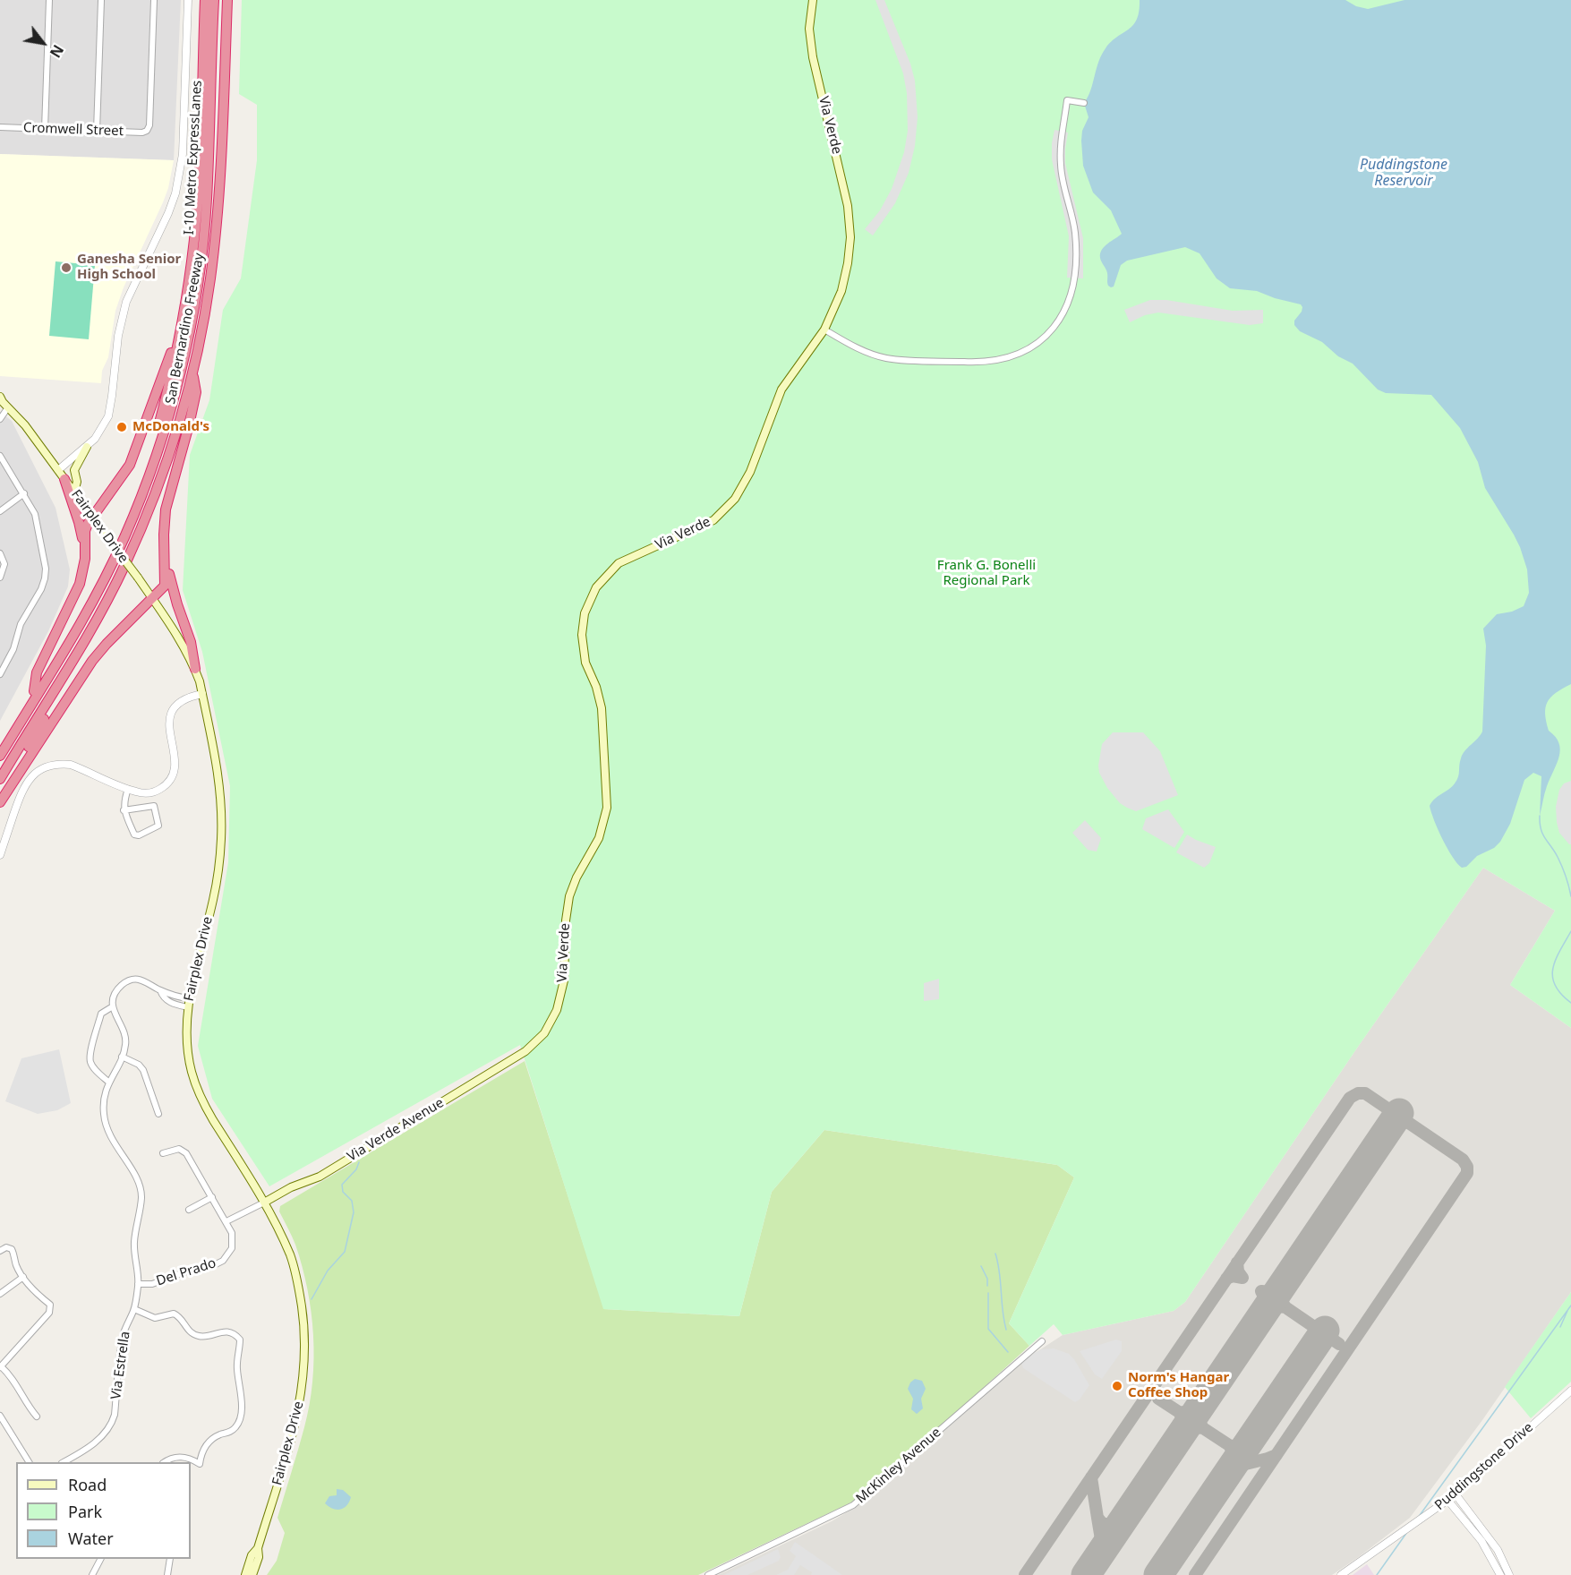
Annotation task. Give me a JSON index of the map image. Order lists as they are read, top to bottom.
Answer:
{
  "streets": {
    "highway": ["I-10 Metro ExpressLanes", "San Bernardino Freeway"],
    "main road": ["Via Verde", "Fairplex Drive", "Via Verde Avenue"],
    "street": [
      "Cromwell Street",
      "Del Prado",
      "Via Estrella",
      "McKinley Avenue",
      "Puddingstone Drive"
    ]
  },
  "crossings": [
    ["Via Verde", "Via Verde Avenue"],
    ["I-10 Metro ExpressLanes", "San Bernardino Freeway"],
    ["Fairplex Drive", "Via Verde Avenue"],
    ["Del Prado", "Via Estrella"]
  ],
  "water": ["Puddingstone Reservoir"],
  "parks": ["Frank G. Bonelli Regional Park"],
  "places": ["Ganesha Senior High School", "McDonald's", "Norm's Hangar Coffee Shop"],
  "legend": ["Road", "Park", "Water"],
  "north": "bottom right"
}
